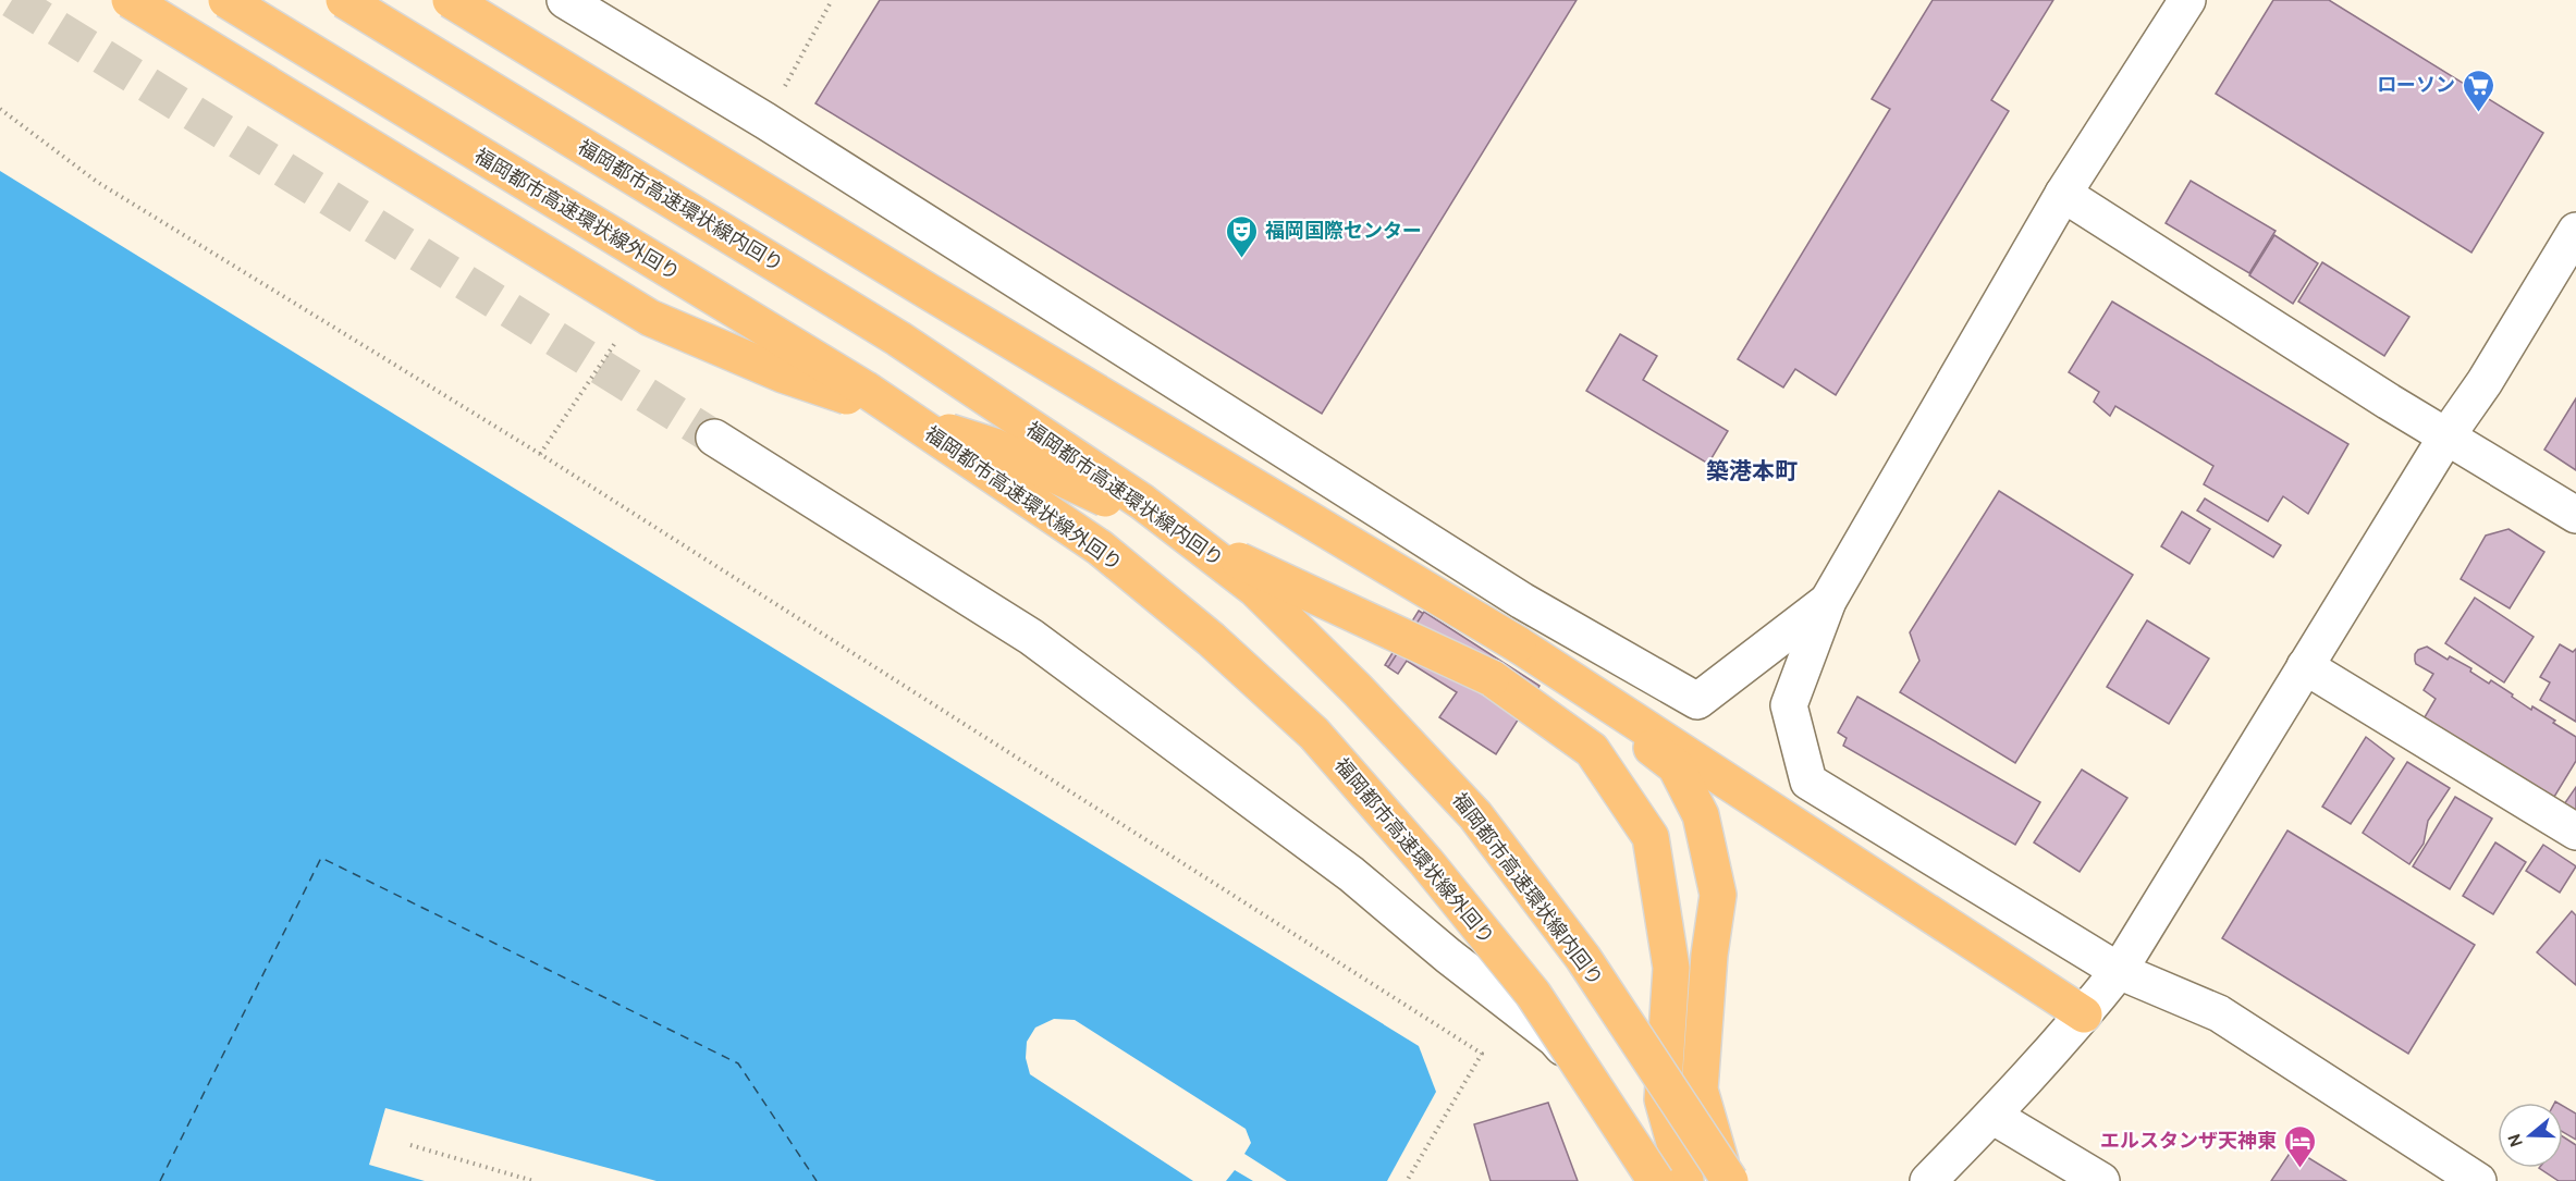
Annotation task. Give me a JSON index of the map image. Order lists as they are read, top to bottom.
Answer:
{
  "streets": {
    "highway": ["福岡都市高速環状線内回り", "福岡都市高速環状線外回り"]
  },
  "districts": ["築港本町"],
  "places": {
    "supermarket": ["ローソン"],
    "theatre": ["福岡国際センター"],
    "hotel": ["エルスタンザ天神東"]
  },
  "north": "left"
}
